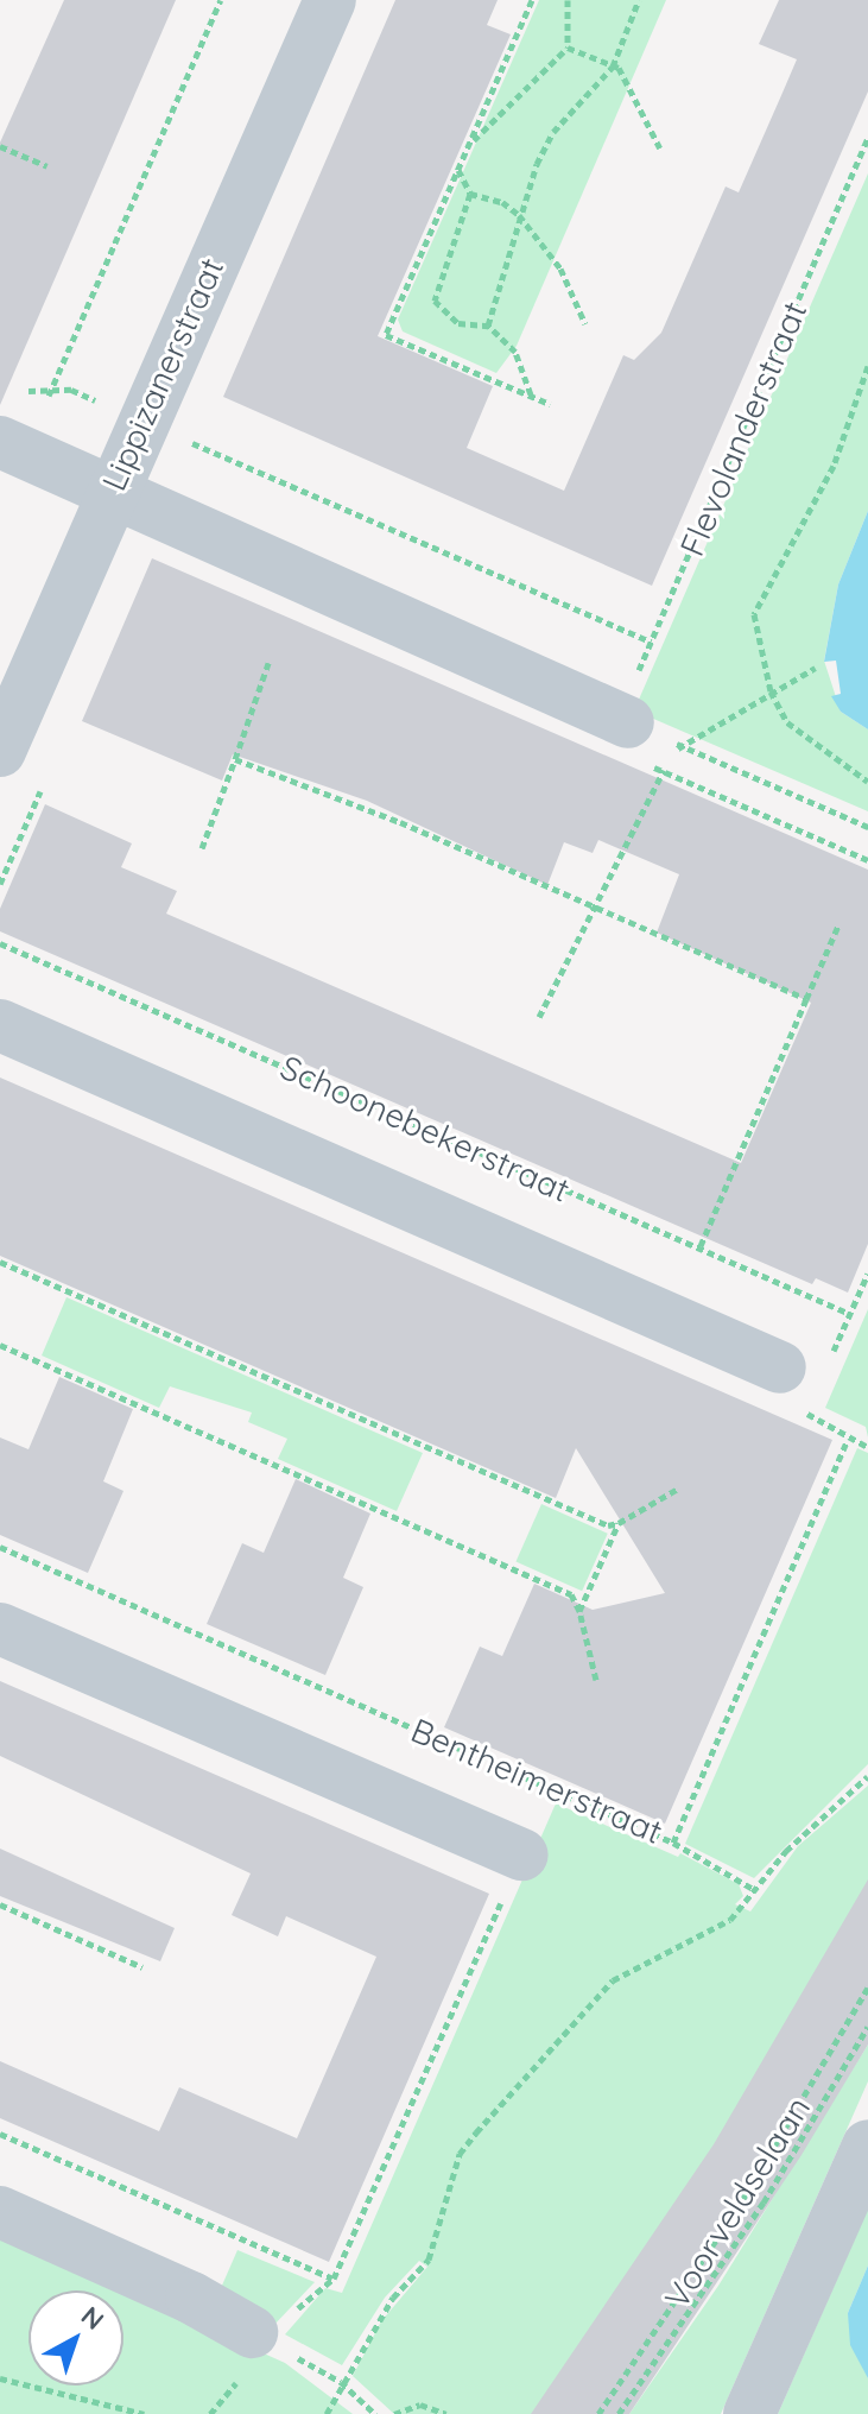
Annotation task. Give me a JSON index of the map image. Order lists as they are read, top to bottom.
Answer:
{
  "streets": {
    "street": ["Lippizanerstraat"],
    "path": [
      "Flevolanderstraat",
      "Schoonebekerstraat",
      "Bentheimerstraat",
      "Voorveldselaan"
    ]
  },
  "north": "top right"
}
